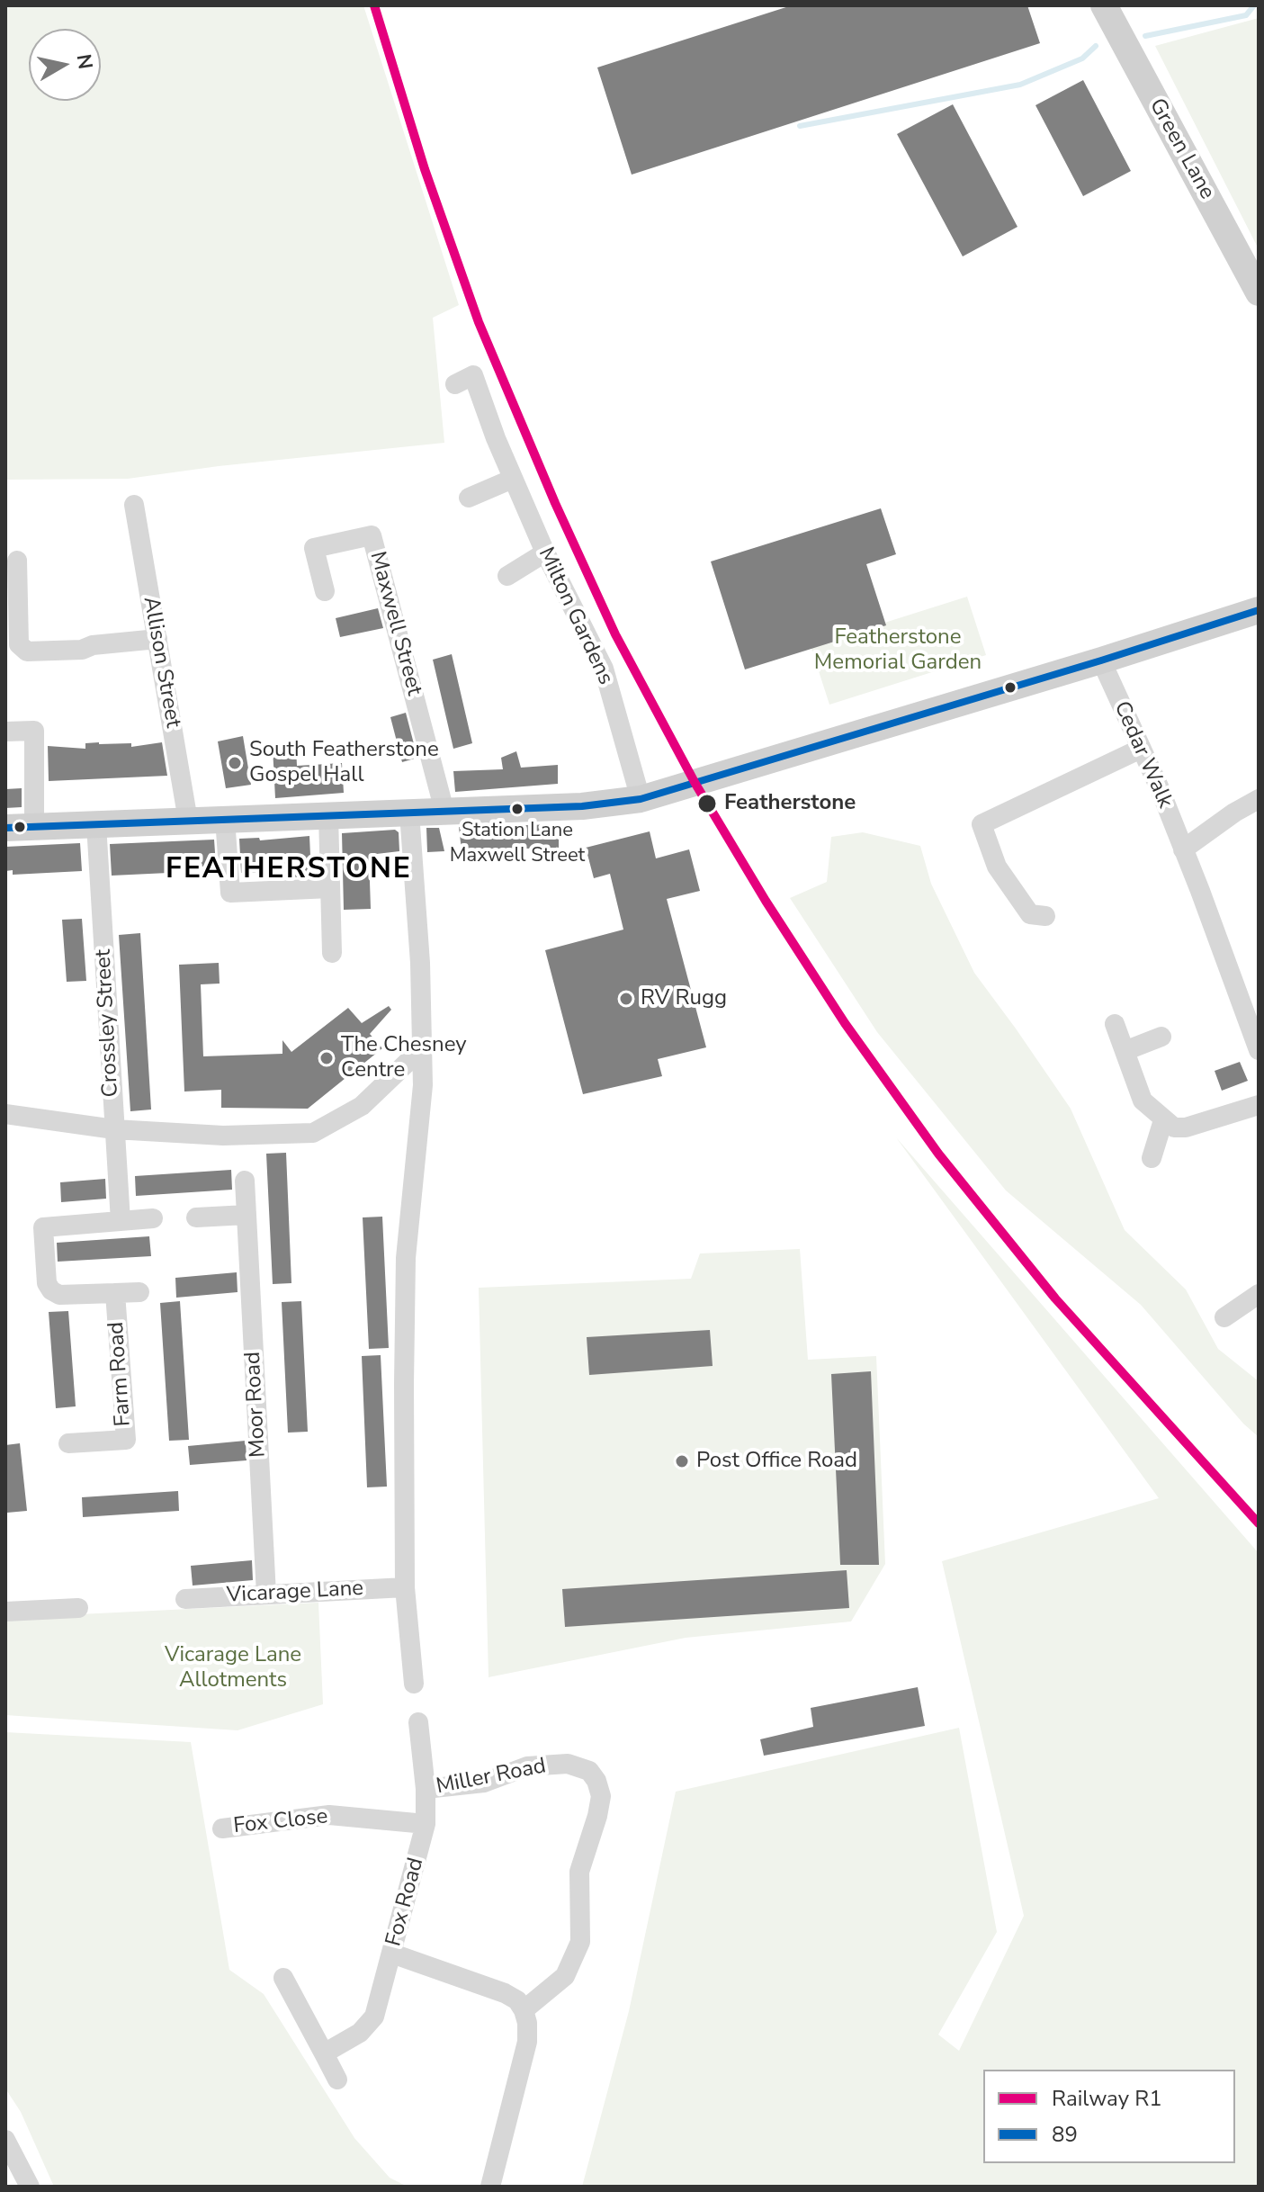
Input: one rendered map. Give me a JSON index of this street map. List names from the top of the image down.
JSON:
{
  "streets": {
    "main road": ["Green Lane"],
    "street": [
      "Milton Gardens",
      "Maxwell Street",
      "Allison Street",
      "Cedar Walk",
      "Crossley Street",
      "Farm Road",
      "Moor Road",
      "Vicarage Lane",
      "Miller Road",
      "Fox Close",
      "Fox Road"
    ]
  },
  "crossings": [
    ["Crossley Street", "Farm Road"],
    ["Moor Road", "Vicarage Lane"],
    ["Miller Road", "Fox Road"],
    ["Fox Close", "Fox Road"]
  ],
  "districts": ["FEATHERSTONE"],
  "parks": ["Featherstone Memorial Garden", "Vicarage Lane Allotments"],
  "places": [
    "South Featherstone Gospel Hall",
    "Featherstone",
    "Station Lane Maxwell Street",
    "RV Rugg",
    "The Chesney Centre",
    "Post Office Road"
  ],
  "lines": ["rail line R1", "transit line 89"],
  "legend": ["Railway R1", "89"],
  "north": "right"
}
